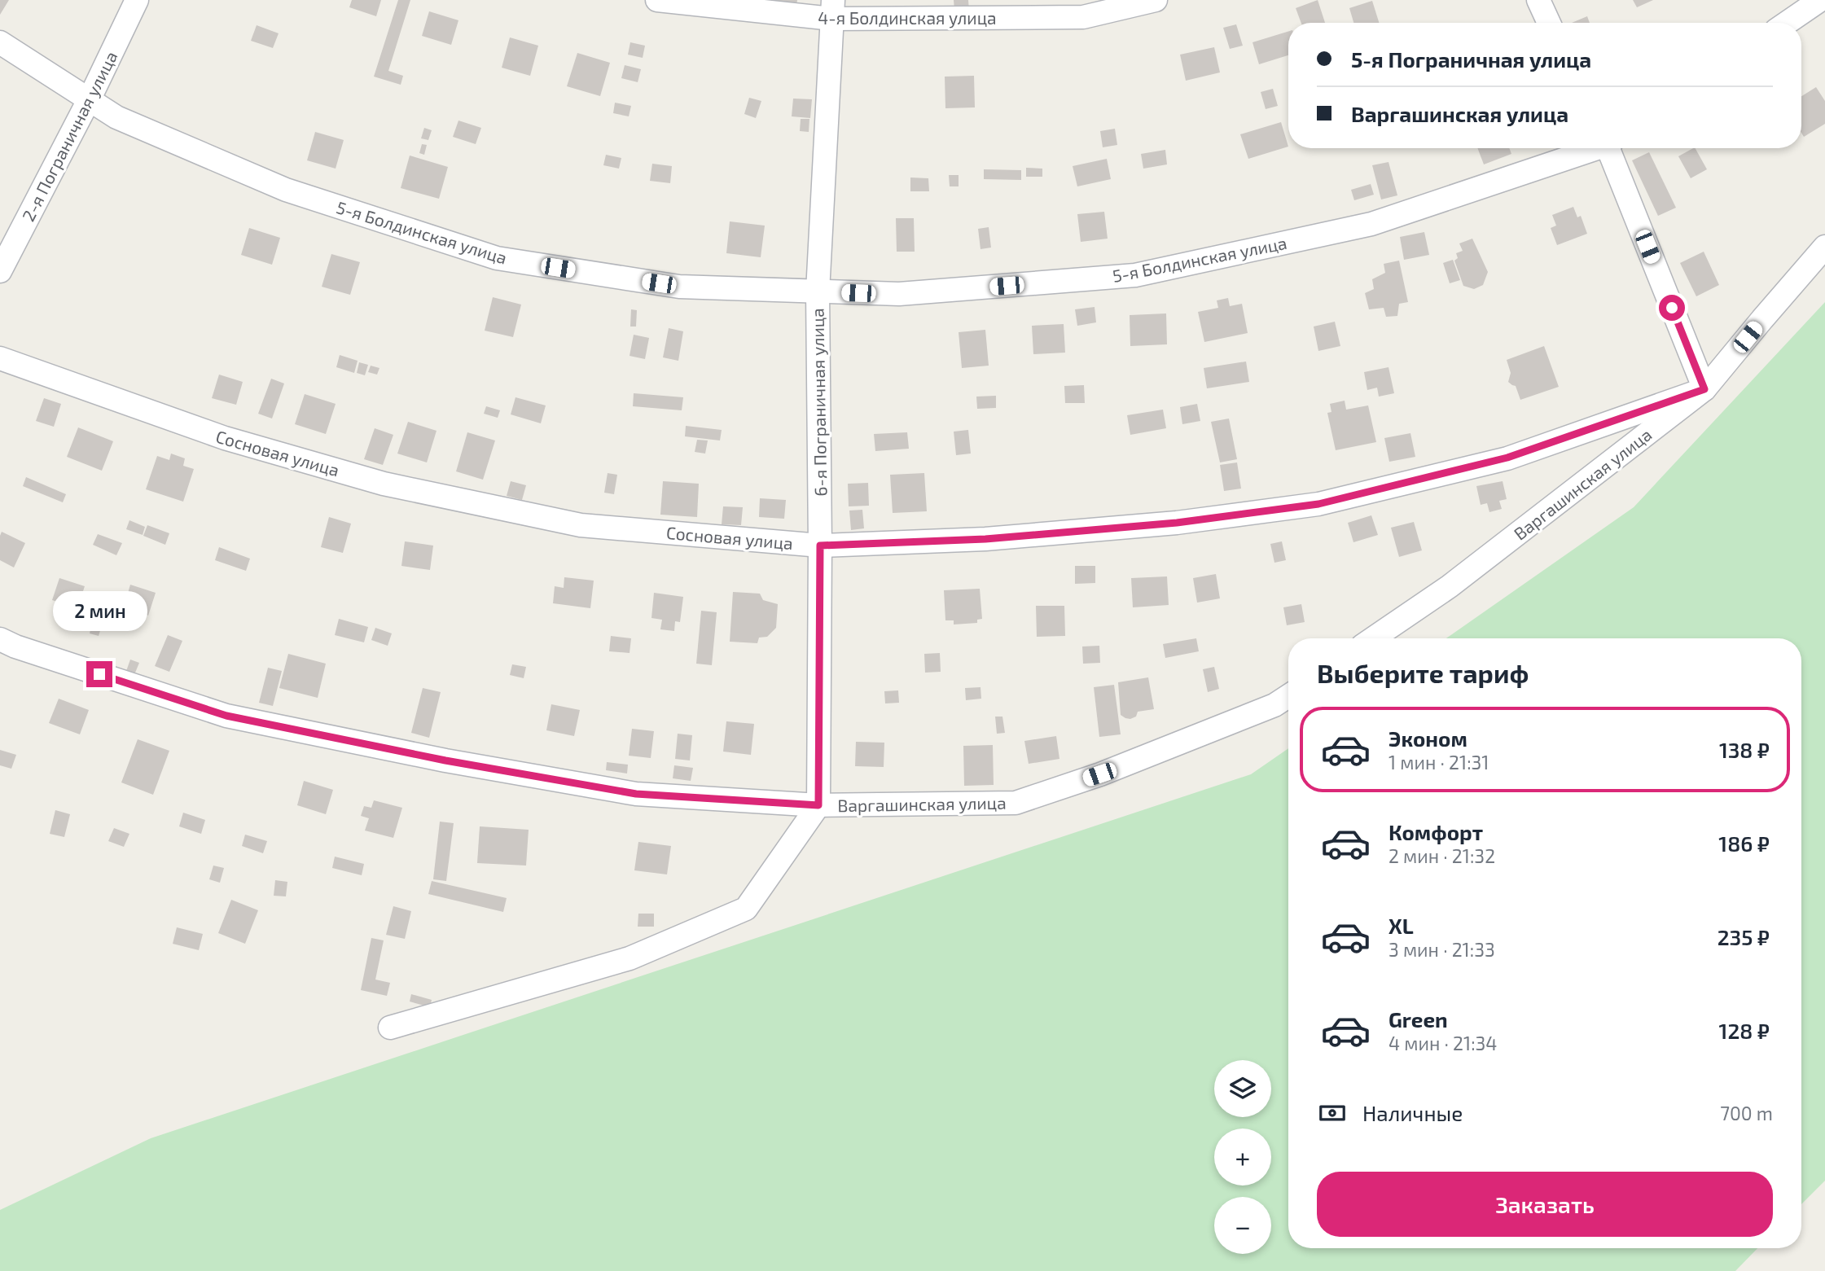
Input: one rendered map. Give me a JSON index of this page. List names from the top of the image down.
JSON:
{
  "streets": {
    "street": [
      "4-я Болдинская улица",
      "2-я Пограничная улица",
      "5-я Болдинская улица",
      "6-я Пограничная улица",
      "Сосновая улица",
      "Варгашинская улица"
    ]
  },
  "crossings": [
    ["4-я Болдинская улица", "6-я Пограничная улица"],
    ["2-я Пограничная улица", "5-я Болдинская улица"],
    ["5-я Болдинская улица", "6-я Пограничная улица"],
    ["6-я Пограничная улица", "Сосновая улица"],
    ["6-я Пограничная улица", "Варгашинская улица"],
    ["Сосновая улица", "Варгашинская улица"]
  ],
  "page": {
    "banner": ["5-я Пограничная улица", "Варгашинская улица"],
    "bubble": "2 мин",
    "heading": "Выберите тариф",
    "list": [
      {
        "name": "Эконом",
        "note": "1 мин · 21:31",
        "value": "138 ₽"
      },
      {
        "name": "Комфорт",
        "note": "2 мин · 21:32",
        "value": "186 ₽"
      },
      {
        "name": "XL",
        "note": "3 мин · 21:33",
        "value": "235 ₽"
      },
      {
        "name": "Green",
        "note": "4 мин · 21:34",
        "value": "128 ₽"
      }
    ],
    "map_buttons": ["+", "−"],
    "pay": ["Наличные", "700 m"],
    "buttons": "Заказать"
  }
}
